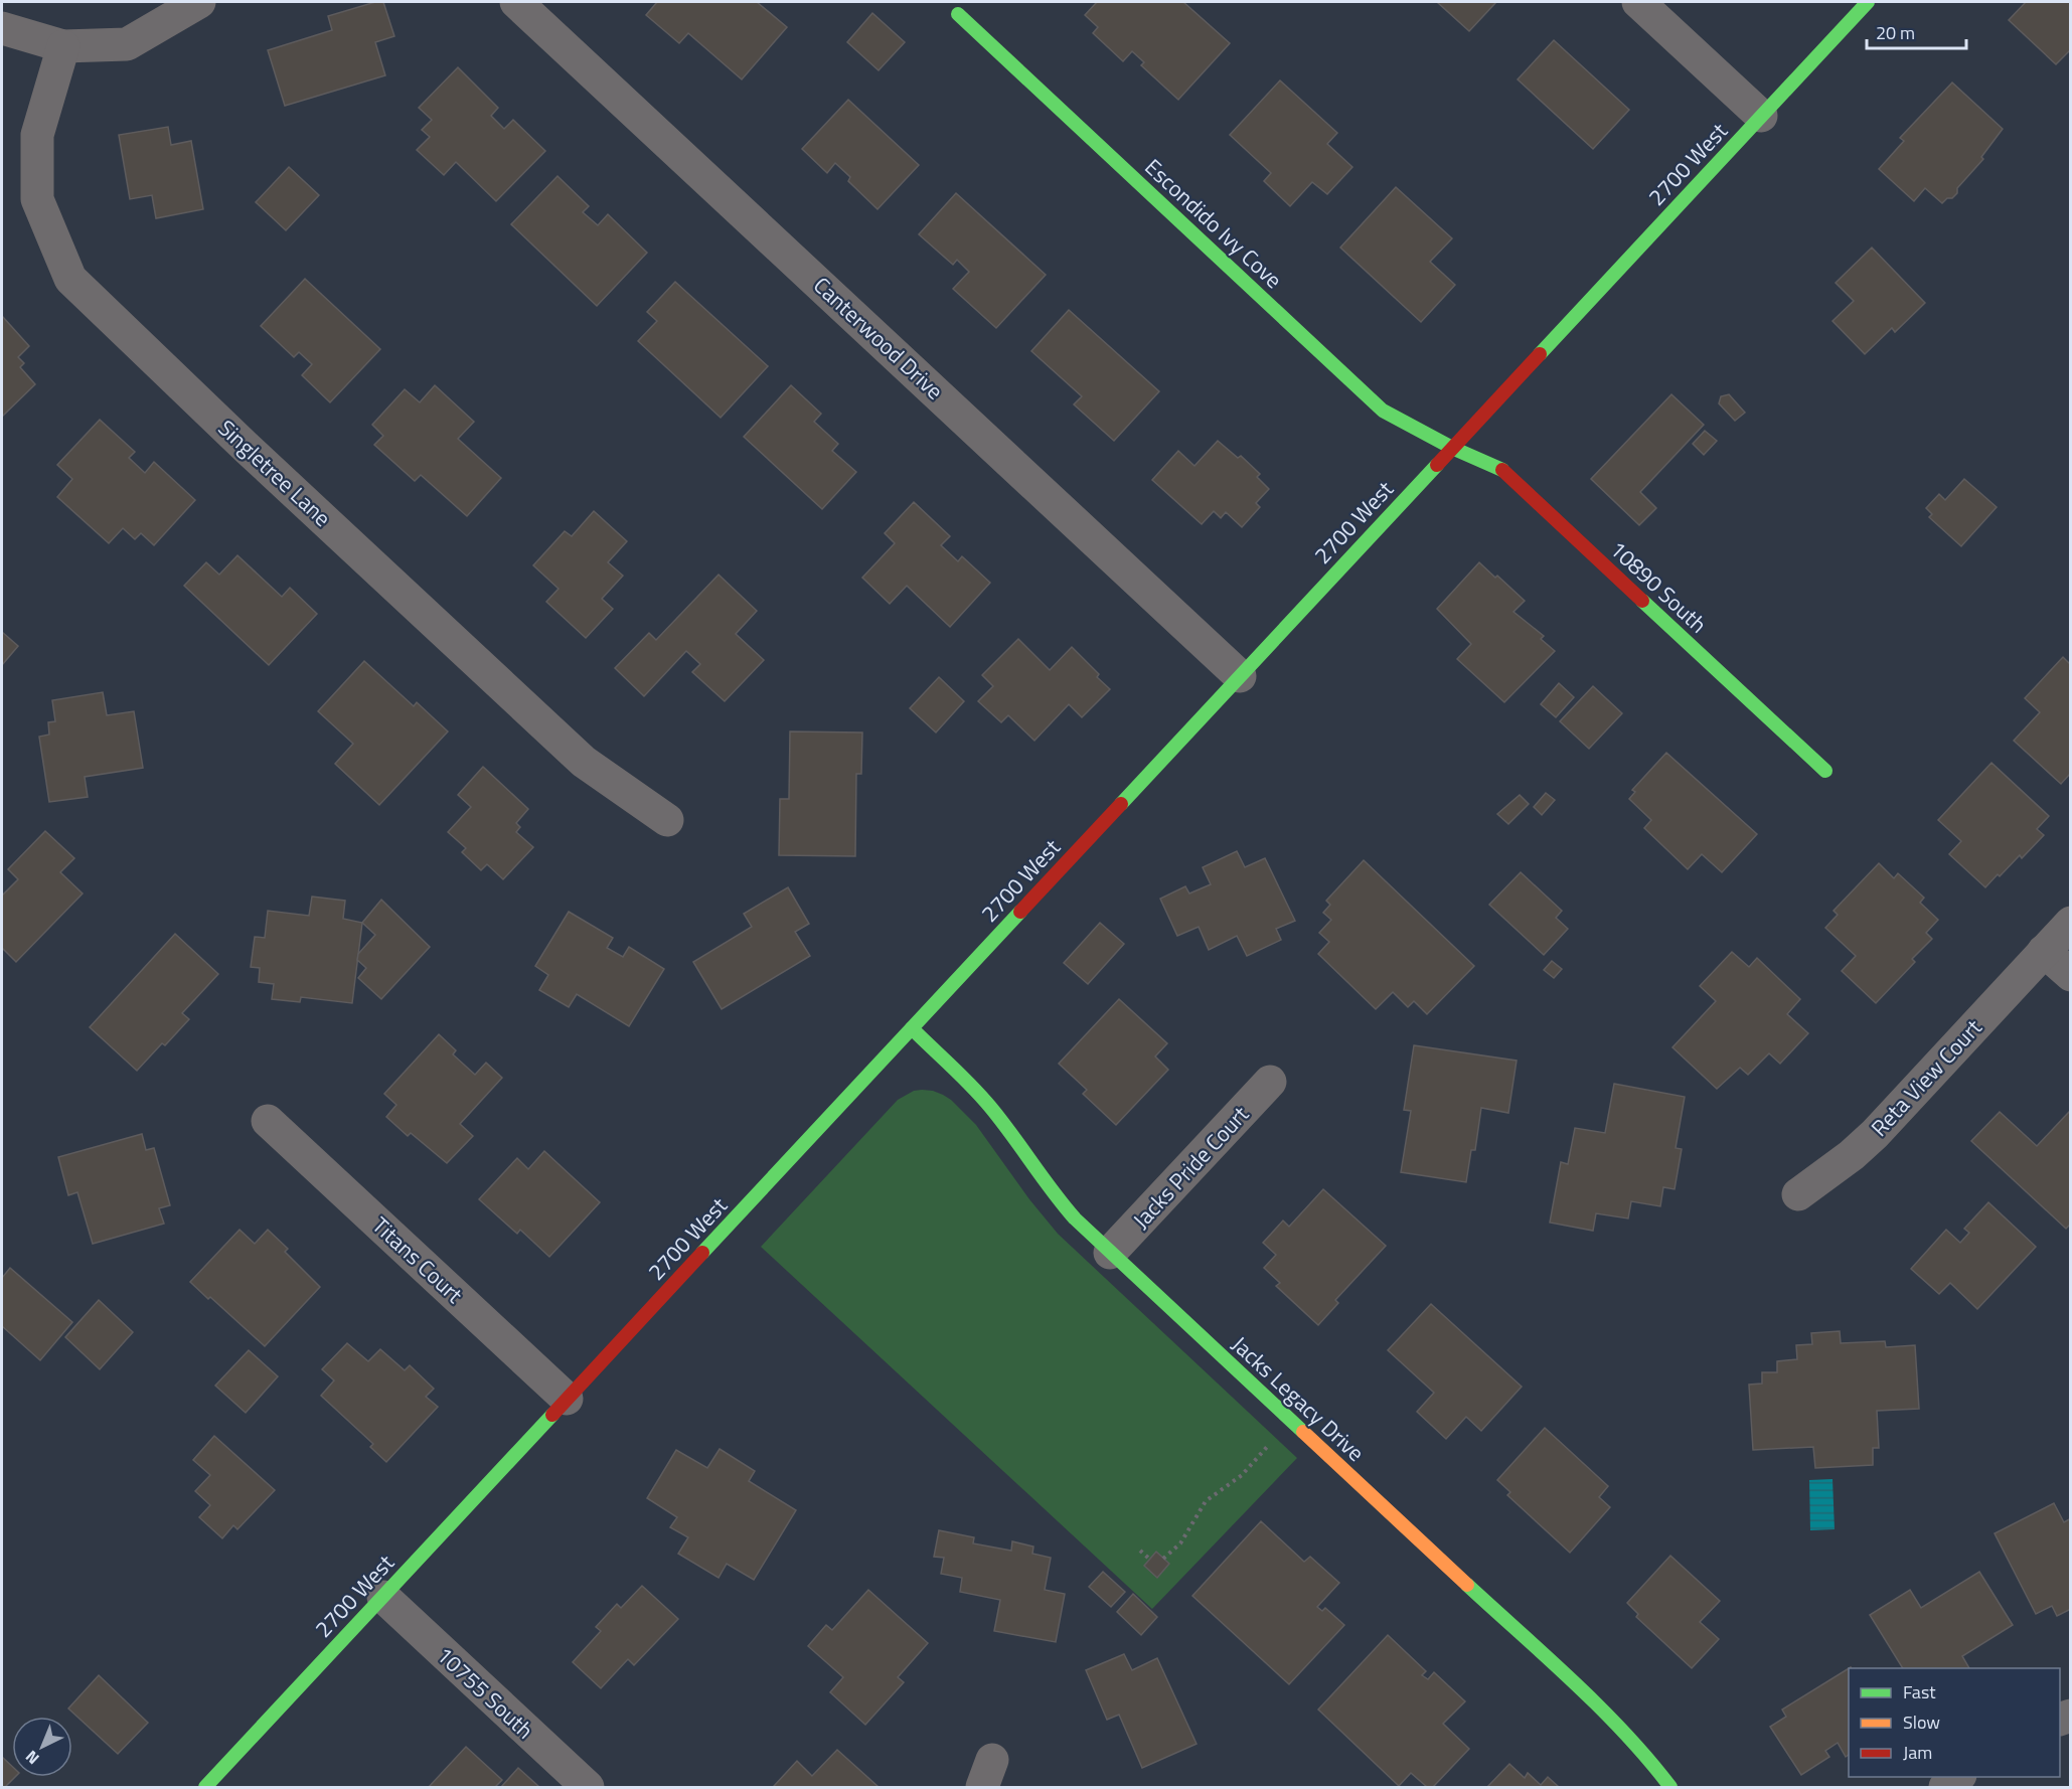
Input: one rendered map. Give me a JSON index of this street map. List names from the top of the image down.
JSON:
{
  "streets": {
    "main road": [
      "2700 West",
      "Escondido Ivy Cove",
      "10890 South",
      "Jacks Legacy Drive"
    ],
    "street": [
      "Canterwood Drive",
      "Singletree Lane",
      "Reta View Court",
      "Jacks Pride Court",
      "Titans Court",
      "10755 South"
    ]
  },
  "crossings": [
    ["2700 West", "Escondido Ivy Cove"],
    ["2700 West", "Canterwood Drive"],
    ["2700 West", "10890 South"],
    ["2700 West", "Titans Court"],
    ["2700 West", "Jacks Legacy Drive"],
    ["2700 West", "10755 South"],
    ["Escondido Ivy Cove", "10890 South"],
    ["Jacks Pride Court", "Jacks Legacy Drive"]
  ],
  "legend": ["Fast", "Slow", "Jam"],
  "scale_bar": "20 m",
  "north": "bottom left"
}
